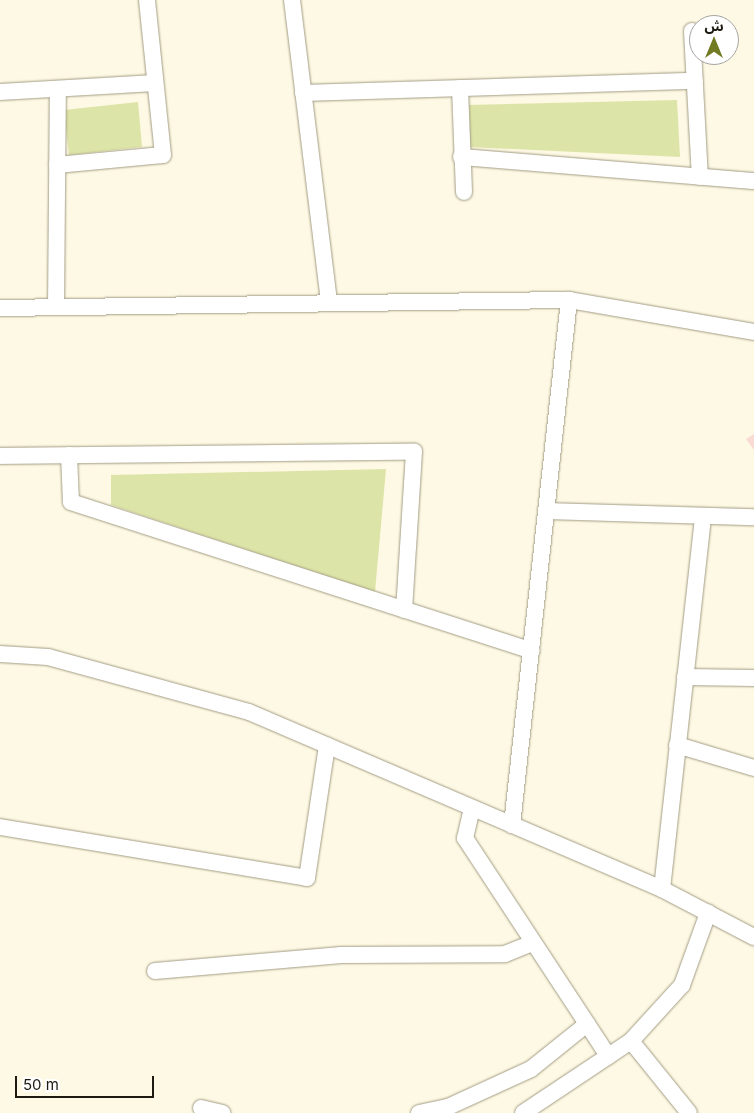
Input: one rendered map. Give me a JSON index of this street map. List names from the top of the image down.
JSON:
{
  "scale_bar": "50 m",
  "north": "top"
}
